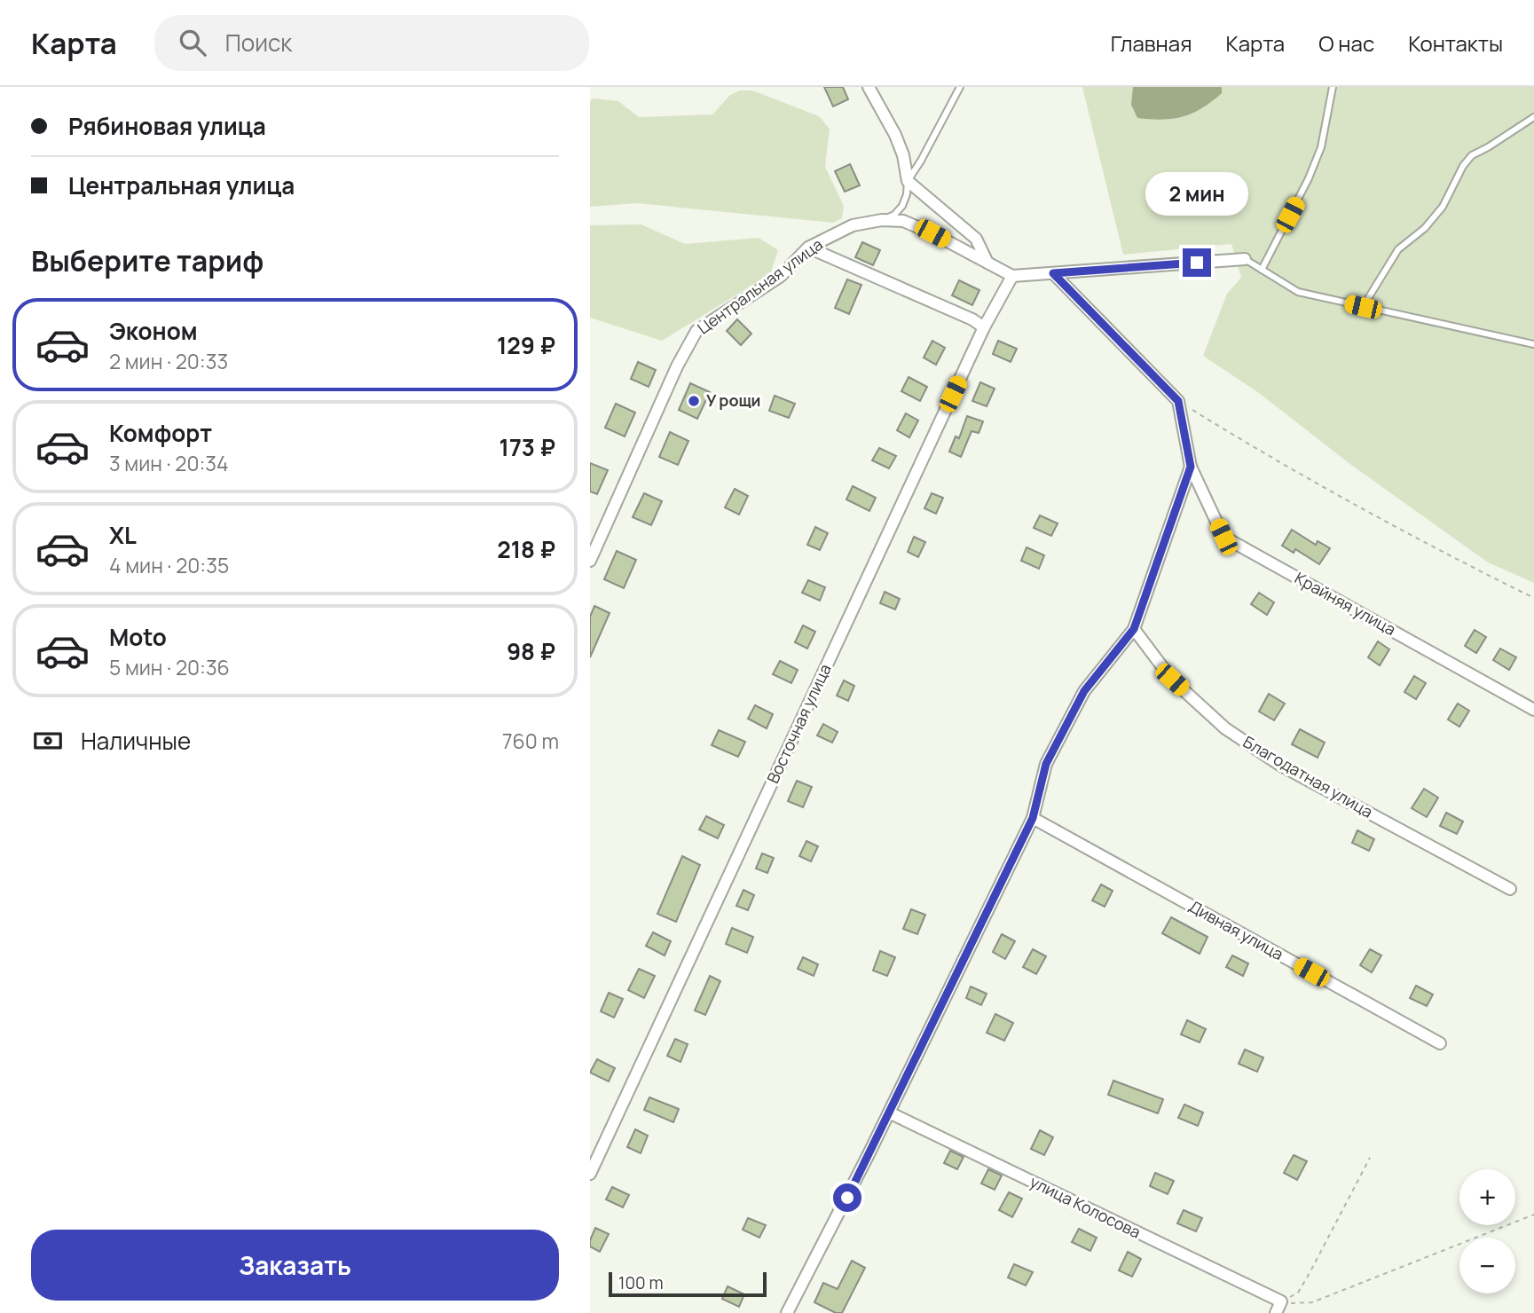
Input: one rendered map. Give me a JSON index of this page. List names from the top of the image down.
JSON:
{
  "streets": {
    "street": [
      "Центральная улица",
      "Крайняя улица",
      "Восточная улица",
      "Благодатная улица",
      "Дивная улица",
      "улица Колосова"
    ]
  },
  "crossings": [
    ["Центральная улица", "Восточная улица"]
  ],
  "places": ["У рощи"],
  "scale_bar": "100 m",
  "page": {
    "header": "Карта",
    "search": "Поиск",
    "nav": [
      "Главная",
      "Карта",
      "О нас",
      "Контакты"
    ],
    "banner": ["Рябиновая улица", "Центральная улица"],
    "bubble": "2 мин",
    "heading": "Выберите тариф",
    "list": [
      {
        "name": "Эконом",
        "note": "2 мин · 20:33",
        "value": "129 ₽"
      },
      {
        "name": "Комфорт",
        "note": "3 мин · 20:34",
        "value": "173 ₽"
      },
      {
        "name": "XL",
        "note": "4 мин · 20:35",
        "value": "218 ₽"
      },
      {
        "name": "Moto",
        "note": "5 мин · 20:36",
        "value": "98 ₽"
      }
    ],
    "pay": ["Наличные", "760 m"],
    "map_buttons": ["+", "−"],
    "buttons": "Заказать",
    "scale": "100 m"
  }
}
